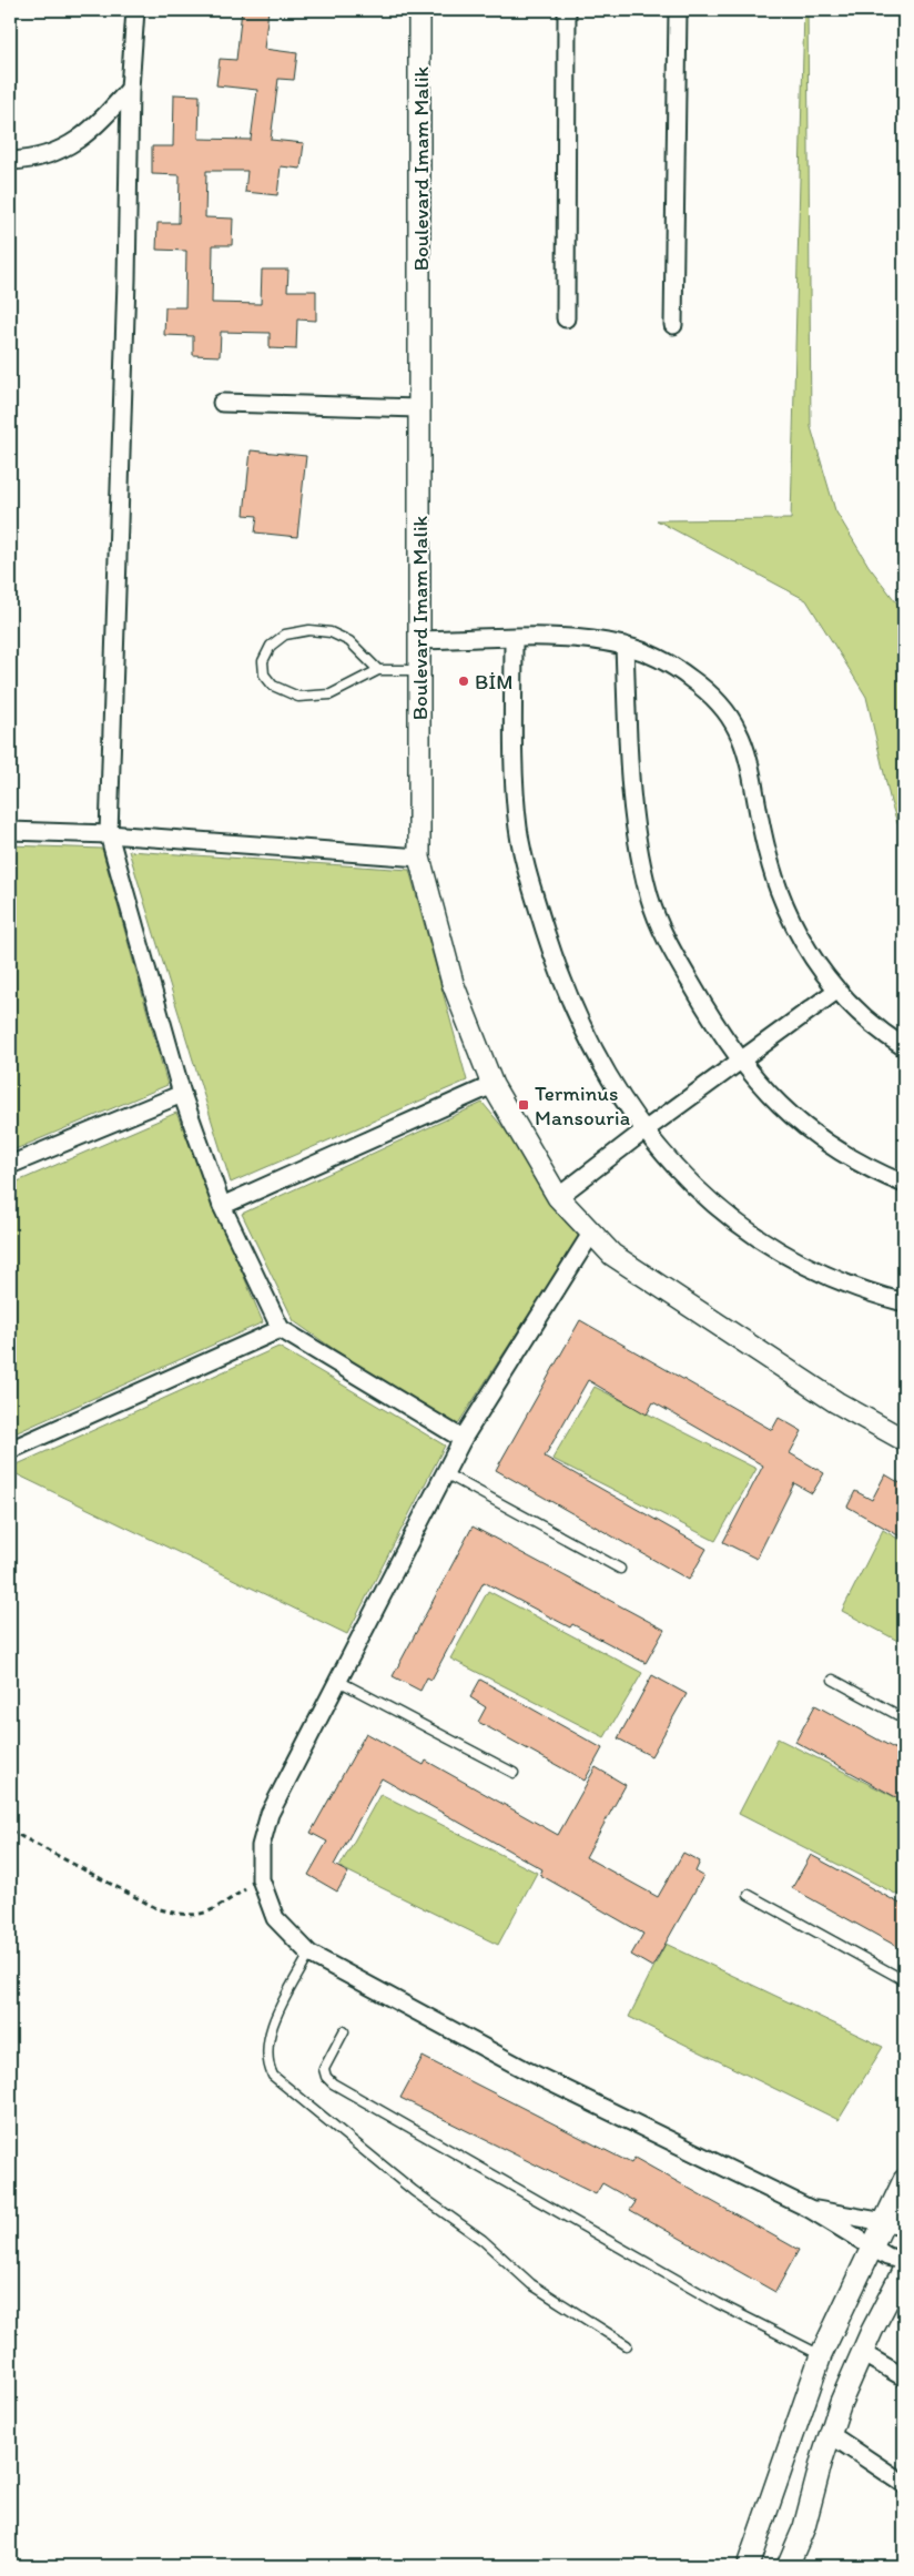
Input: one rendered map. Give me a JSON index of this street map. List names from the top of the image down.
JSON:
{
  "streets": {
    "street": ["Boulevard Imam Malik"]
  },
  "places": {
    "other": ["BİM"],
    "transit": ["Terminus Mansouria"]
  }
}
